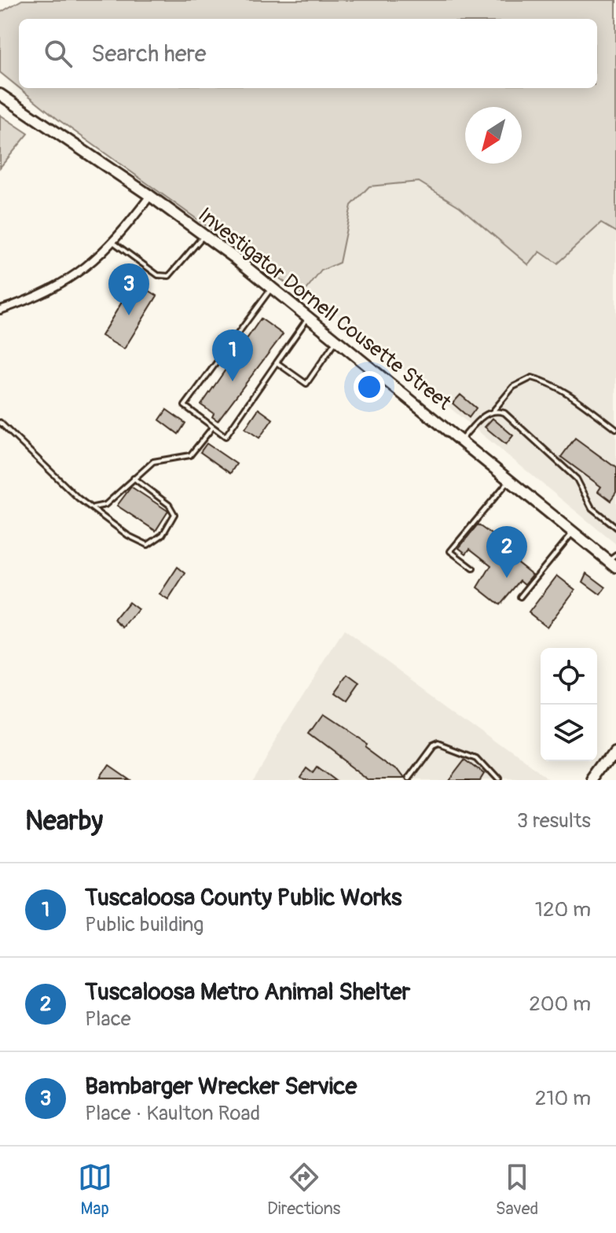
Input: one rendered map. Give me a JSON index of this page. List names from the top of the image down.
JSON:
{
  "streets": {
    "main road": ["Investigator Dornell Cousette Street"]
  },
  "north": "bottom left",
  "page": {
    "search": "Search here",
    "pins": ["3", "1", "2"],
    "heading": ["Nearby", "3 results"],
    "list": [
      {
        "mark": "1",
        "name": "Tuscaloosa County Public Works",
        "note": "Public building",
        "value": "120 m"
      },
      {
        "mark": "2",
        "name": "Tuscaloosa Metro Animal Shelter",
        "note": "Place",
        "value": "200 m"
      },
      {
        "mark": "3",
        "name": "Bambarger Wrecker Service",
        "note": "Place · Kaulton Road",
        "value": "210 m"
      }
    ],
    "nav": ["Map", "Directions", "Saved"]
  }
}
